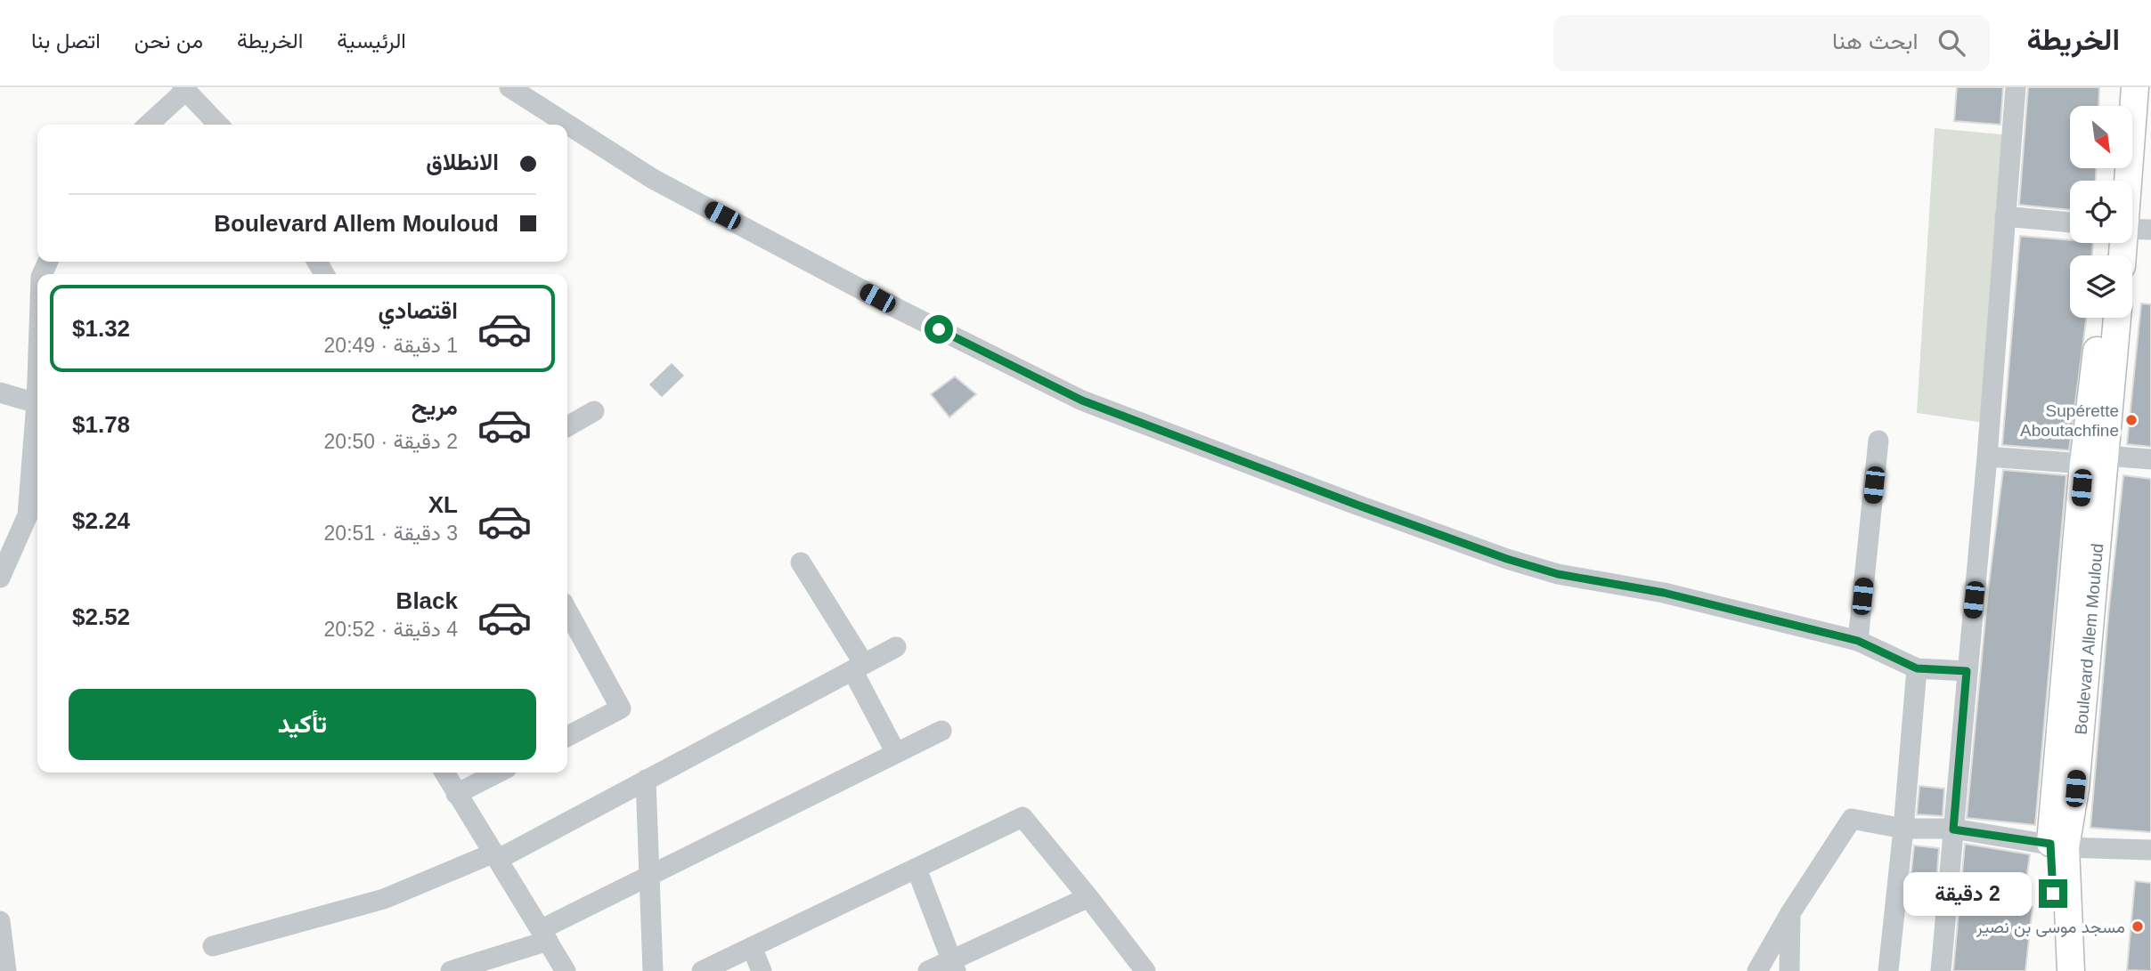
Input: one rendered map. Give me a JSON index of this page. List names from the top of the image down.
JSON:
{
  "streets": {
    "main road": ["Boulevard Allem Mouloud"]
  },
  "places": ["Supérette Aboutachfine", "مسجد موسى بن نصير"],
  "north": "bottom right",
  "page": {
    "header": "الخريطة",
    "search": "ابحث هنا",
    "nav": [
      "الرئيسية",
      "الخريطة",
      "من نحن",
      "اتصل بنا"
    ],
    "banner": ["الانطلاق", "Boulevard Allem Mouloud"],
    "list": [
      {
        "name": "اقتصادي",
        "note": "1 دقيقة · 20:49",
        "value": "$1.32"
      },
      {
        "name": "مريح",
        "note": "2 دقيقة · 20:50",
        "value": "$1.78"
      },
      {
        "name": "XL",
        "note": "3 دقيقة · 20:51",
        "value": "$2.24"
      },
      {
        "name": "Black",
        "note": "4 دقيقة · 20:52",
        "value": "$2.52"
      }
    ],
    "buttons": "تأكيد",
    "bubble": "2 دقيقة"
  }
}
